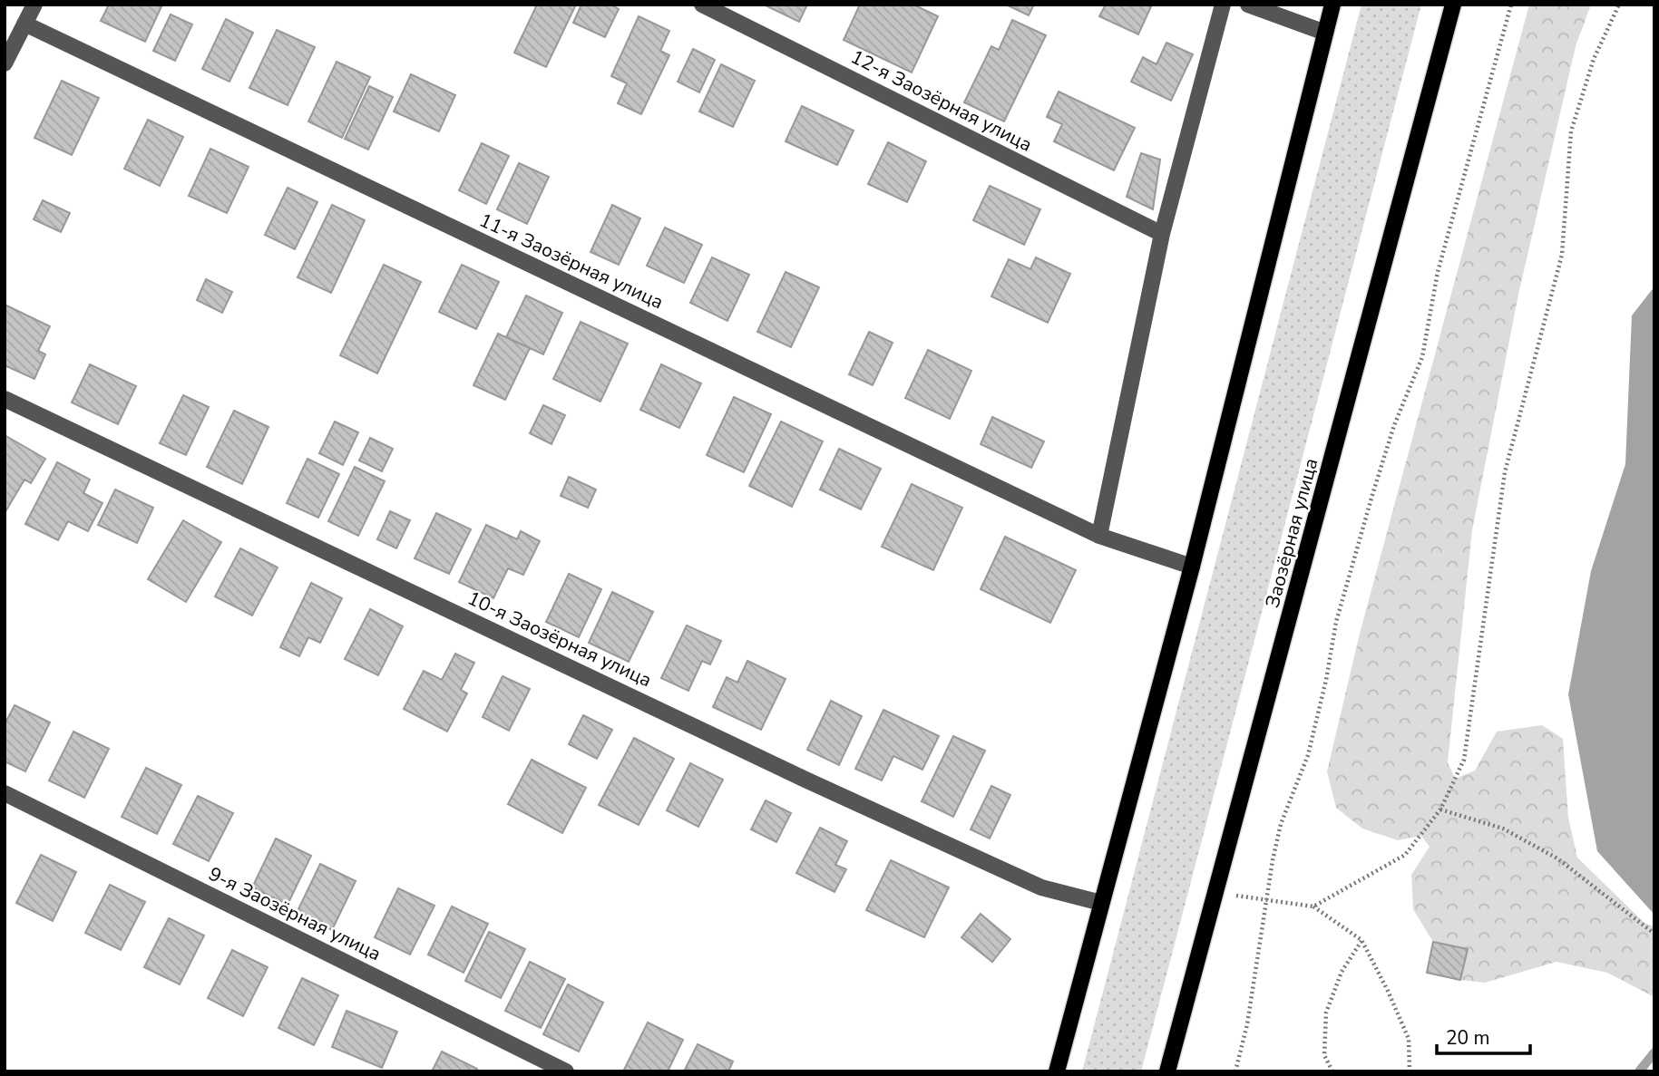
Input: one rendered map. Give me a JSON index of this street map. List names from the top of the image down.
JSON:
{
  "streets": {
    "main road": ["Заозёрная улица"],
    "street": [
      "12-я Заозёрная улица",
      "11-я Заозёрная улица",
      "10-я Заозёрная улица",
      "9-я Заозёрная улица"
    ]
  },
  "scale_bar": "20 m"
}
